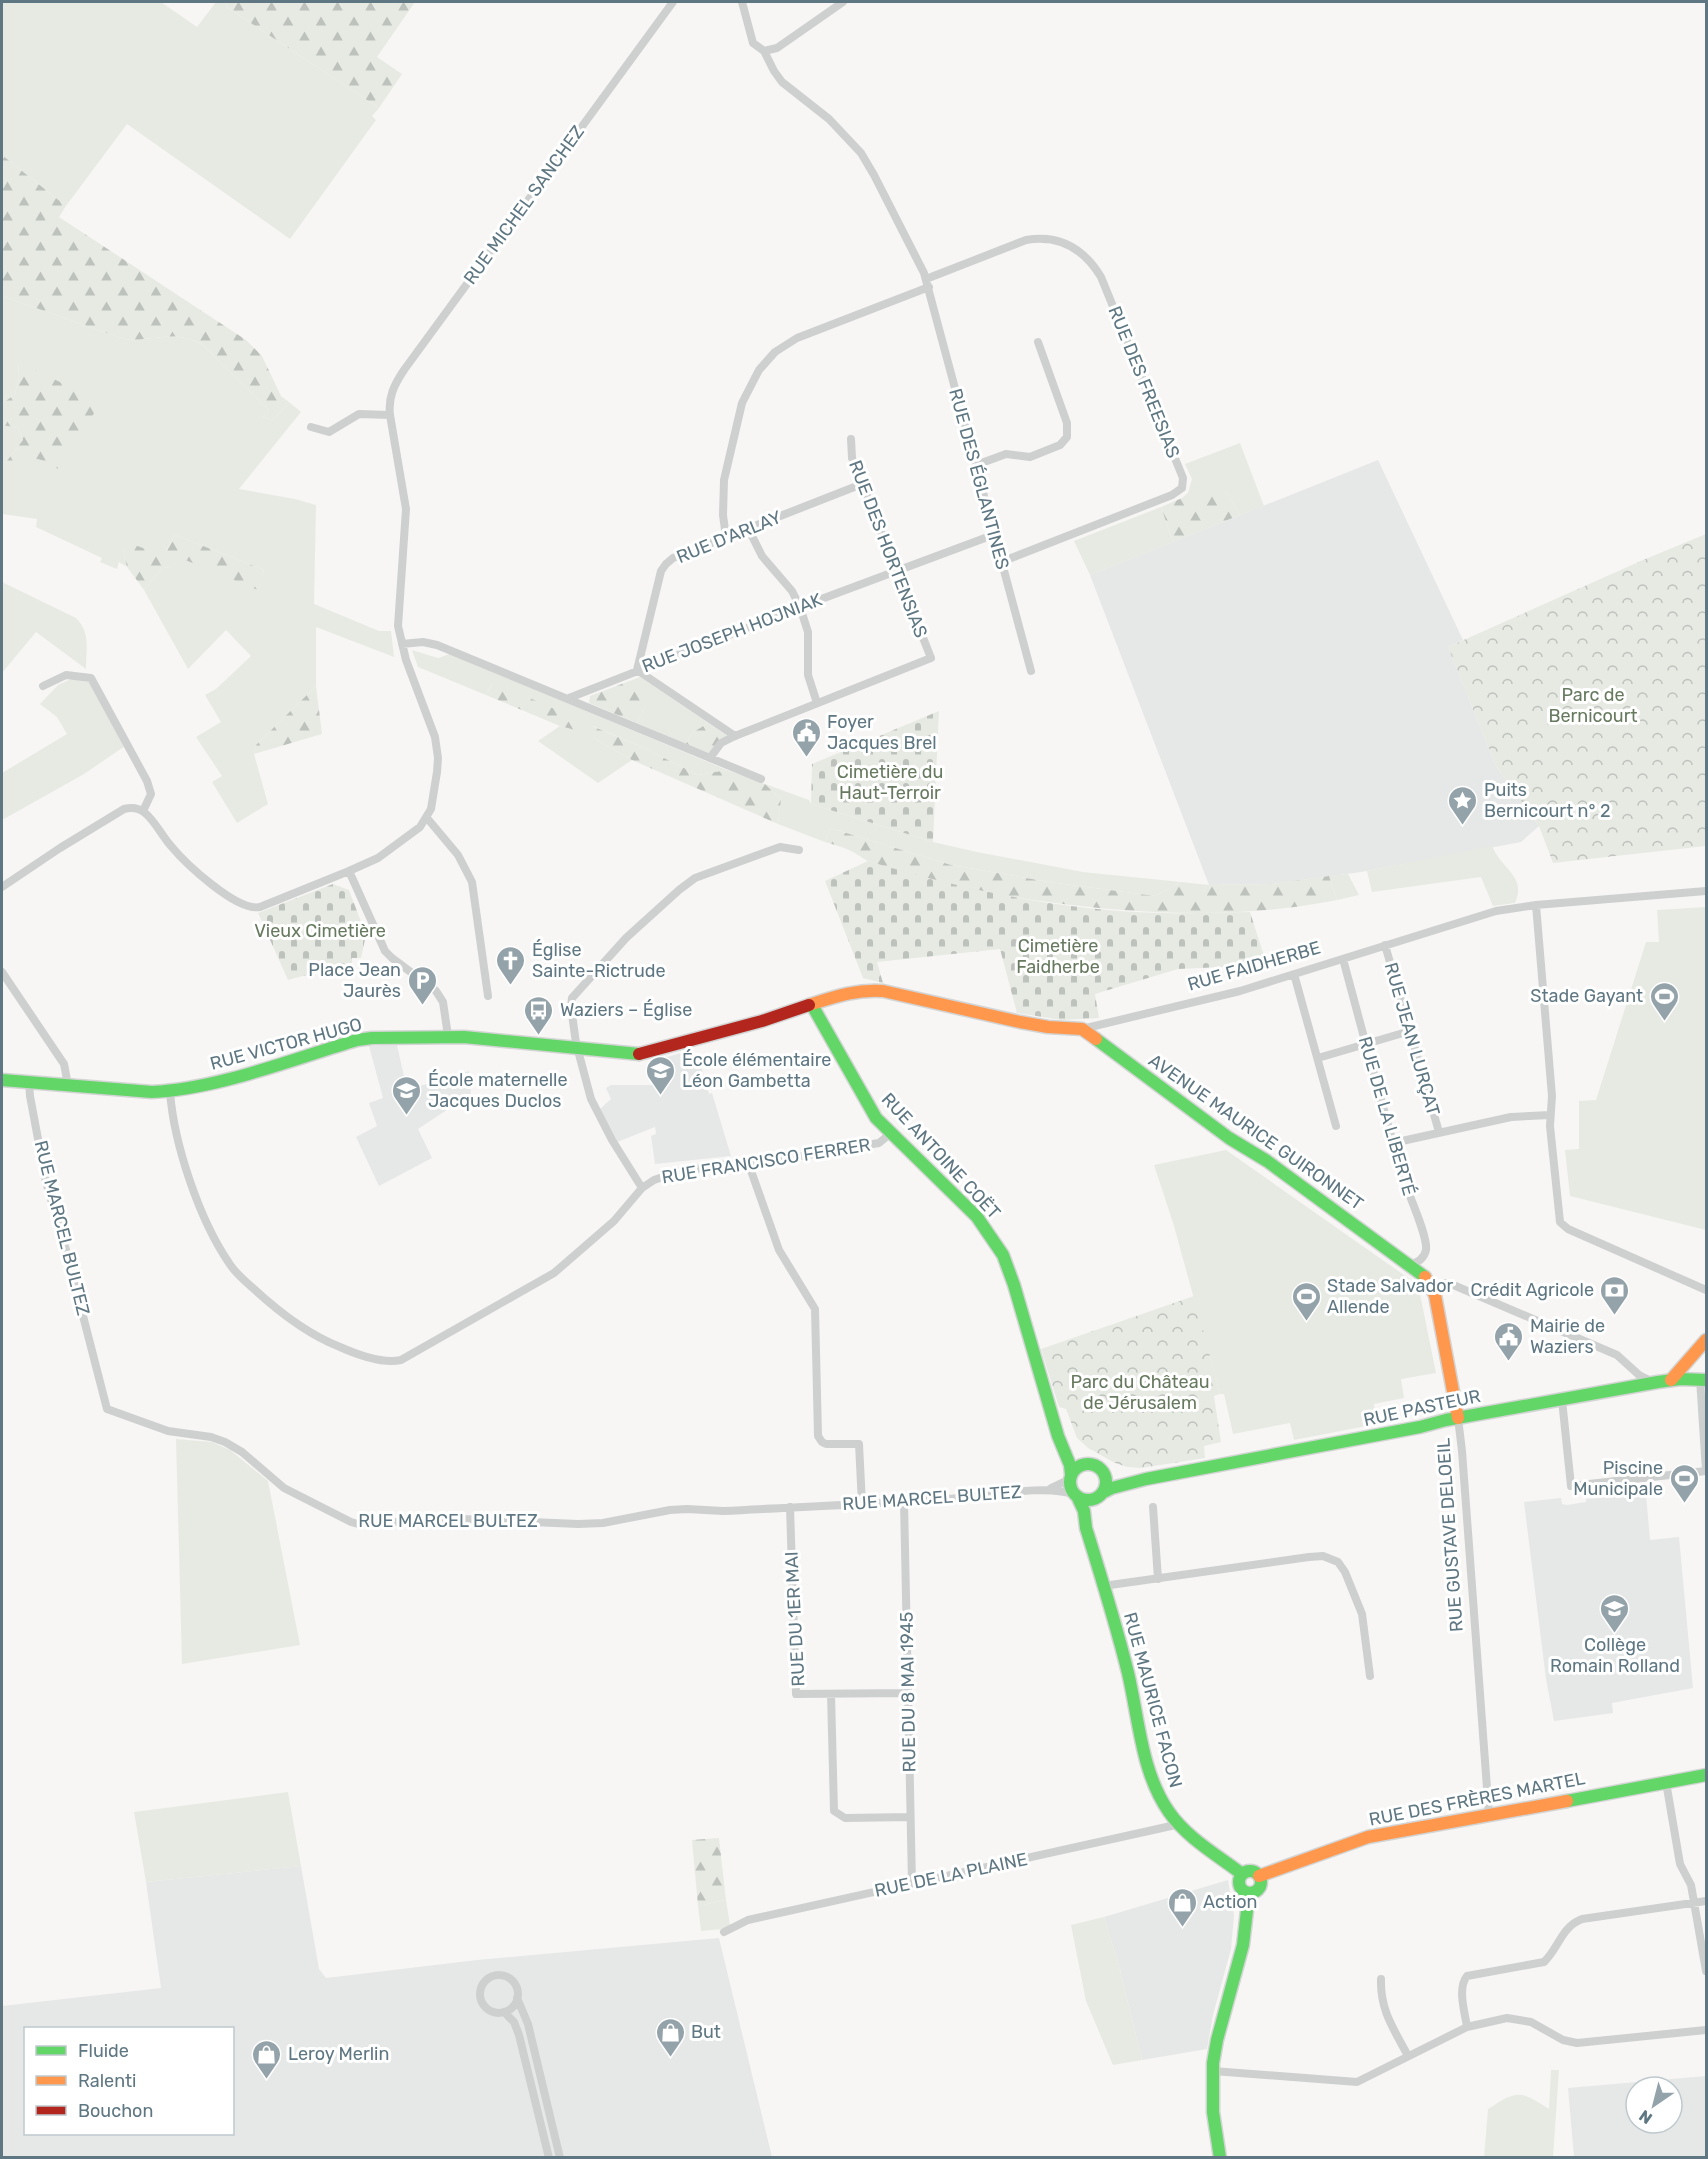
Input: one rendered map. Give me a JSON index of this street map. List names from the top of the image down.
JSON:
{
  "streets": {
    "street": [
      "RUE MICHEL SANCHEZ",
      "RUE DES FREESIAS",
      "RUE DES ÉGLANTINES",
      "RUE D'ARLAY",
      "RUE DES HORTENSIAS",
      "RUE JOSEPH HOJNIAK",
      "RUE FAIDHERBE",
      "RUE JEAN LURÇAT",
      "RUE VICTOR HUGO",
      "RUE DE LA LIBERTÉ",
      "AVENUE MAURICE GUIRONNET",
      "RUE ANTOINE COËT",
      "RUE FRANCISCO FERRER",
      "RUE MARCEL BULTEZ",
      "RUE PASTEUR",
      "RUE GUSTAVE DELOEIL",
      "RUE DU 1ER MAI",
      "RUE DU 8 MAI 1945",
      "RUE MAURICE FACON",
      "RUE DES FRÈRES MARTEL",
      "RUE DE LA PLAINE"
    ]
  },
  "crossings": [
    ["RUE DES FREESIAS", "RUE DES ÉGLANTINES"],
    ["RUE DES FREESIAS", "RUE D'ARLAY"],
    ["RUE DES ÉGLANTINES", "RUE JOSEPH HOJNIAK"],
    ["RUE D'ARLAY", "RUE DES HORTENSIAS"],
    ["RUE D'ARLAY", "RUE JOSEPH HOJNIAK"],
    ["RUE DES HORTENSIAS", "RUE JOSEPH HOJNIAK"],
    ["RUE FAIDHERBE", "RUE JEAN LURÇAT"],
    ["RUE FAIDHERBE", "RUE DE LA LIBERTÉ"],
    ["RUE FAIDHERBE", "AVENUE MAURICE GUIRONNET"],
    ["RUE FAIDHERBE", "RUE ANTOINE COËT"],
    ["RUE VICTOR HUGO", "RUE FRANCISCO FERRER"],
    ["RUE VICTOR HUGO", "RUE MARCEL BULTEZ"],
    ["RUE DE LA LIBERTÉ", "AVENUE MAURICE GUIRONNET"],
    ["RUE ANTOINE COËT", "RUE FRANCISCO FERRER"],
    ["RUE ANTOINE COËT", "RUE MARCEL BULTEZ"],
    ["RUE ANTOINE COËT", "RUE PASTEUR"],
    ["RUE ANTOINE COËT", "RUE MAURICE FACON"],
    ["RUE MARCEL BULTEZ", "RUE PASTEUR"],
    ["RUE MARCEL BULTEZ", "RUE DU 1ER MAI"],
    ["RUE MARCEL BULTEZ", "RUE DU 8 MAI 1945"],
    ["RUE MARCEL BULTEZ", "RUE MAURICE FACON"],
    ["RUE PASTEUR", "RUE GUSTAVE DELOEIL"],
    ["RUE PASTEUR", "RUE MAURICE FACON"],
    ["RUE GUSTAVE DELOEIL", "RUE DES FRÈRES MARTEL"],
    ["RUE DU 1ER MAI", "RUE DU 8 MAI 1945"],
    ["RUE DU 8 MAI 1945", "RUE DE LA PLAINE"],
    ["RUE MAURICE FACON", "RUE DES FRÈRES MARTEL"],
    ["RUE MAURICE FACON", "RUE DE LA PLAINE"]
  ],
  "parks": [
    "Parc de Bernicourt",
    "Cimetière du Haut-Terroir",
    "Vieux Cimetière",
    "Cimetière Faidherbe",
    "Parc du Château de Jérusalem"
  ],
  "places": {
    "public building": ["Foyer Jacques Brel", "Mairie de Waziers"],
    "place": ["Puits Bernicourt n° 2"],
    "church": ["Église Sainte-Rictrude"],
    "parking": ["Place Jean Jaurès"],
    "sports": ["Stade Gayant", "Stade Salvador Allende", "Piscine Municipale"],
    "bus stop": ["Waziers – Église"],
    "school or university": ["École élémentaire Léon Gambetta", "École maternelle Jacques Duclos", "Collège Romain Rolland"],
    "bank": ["Crédit Agricole"],
    "shop": ["Action", "But", "Leroy Merlin"]
  },
  "legend": ["Fluide", "Ralenti", "Bouchon"],
  "north": "bottom left"
}
